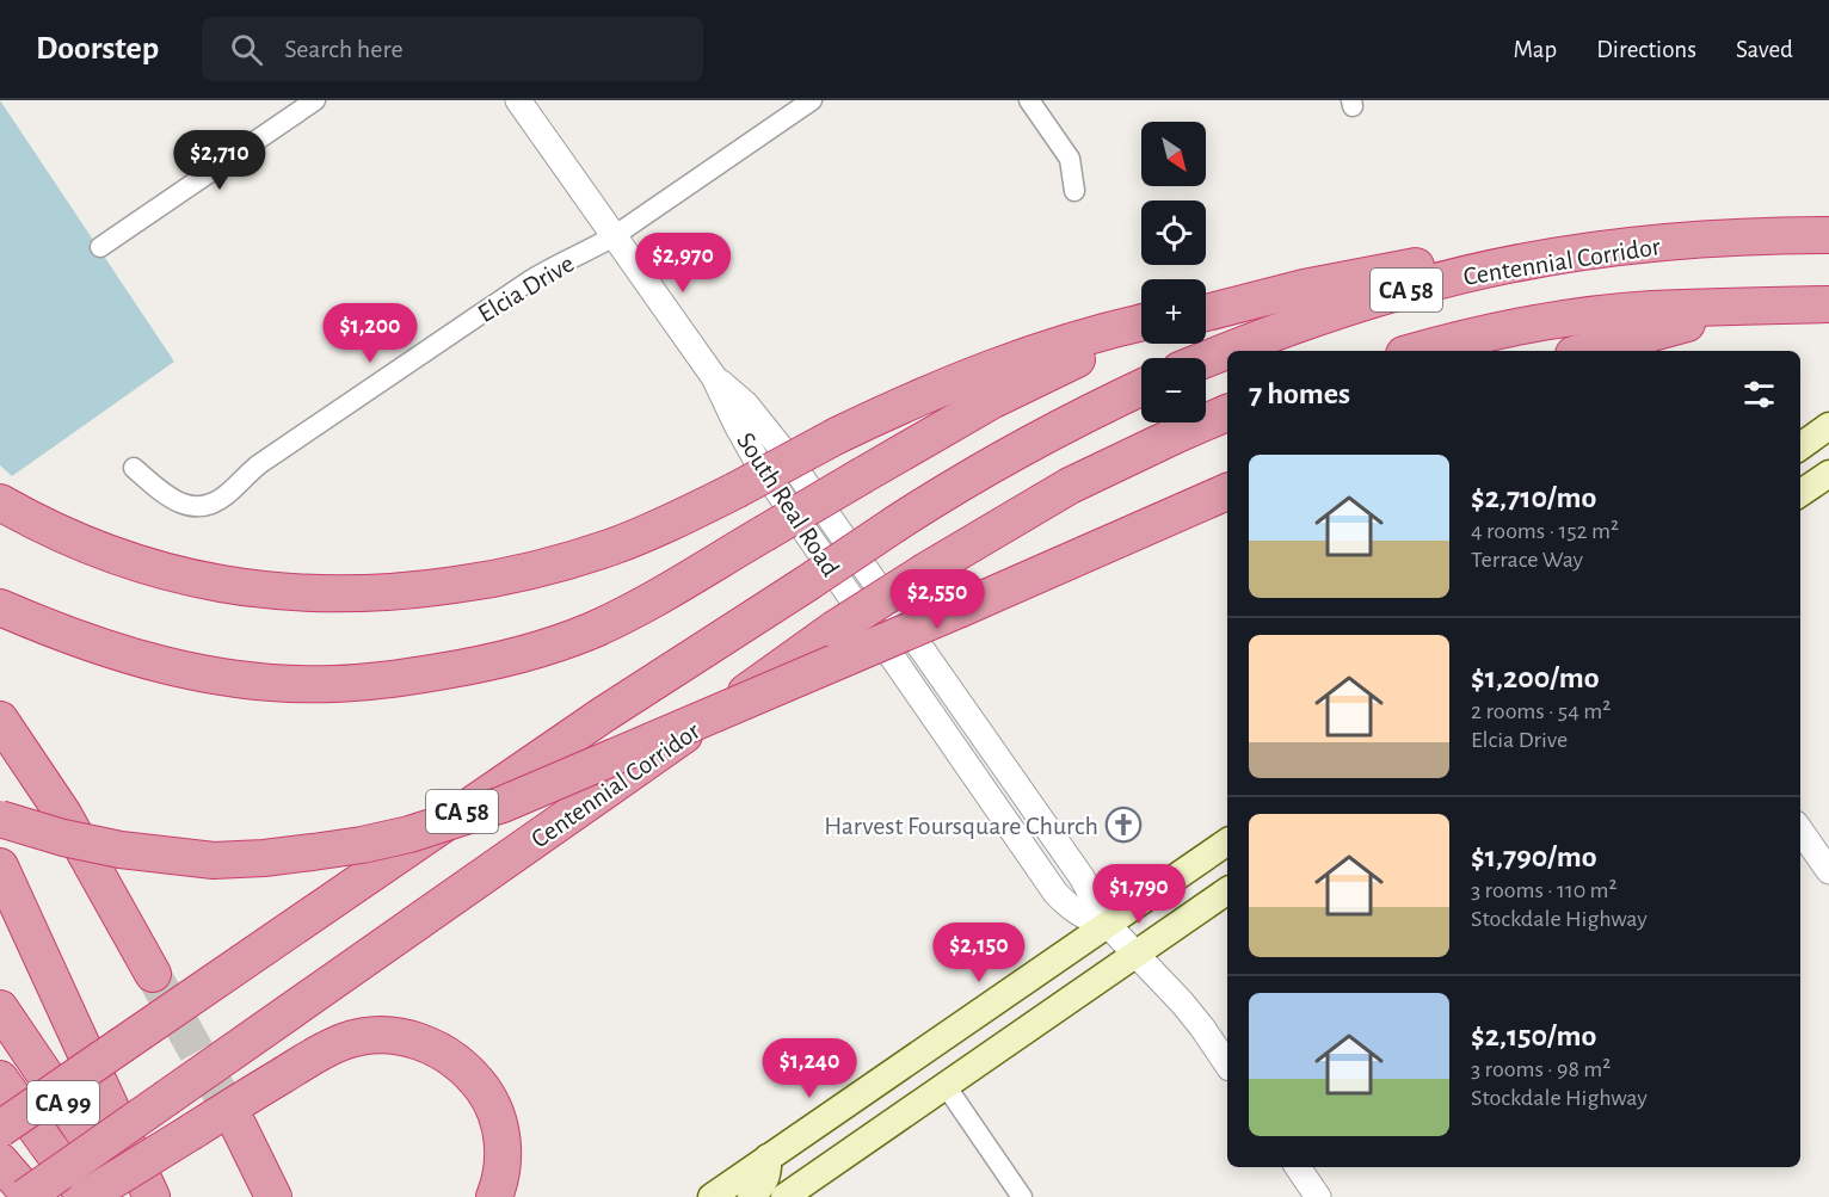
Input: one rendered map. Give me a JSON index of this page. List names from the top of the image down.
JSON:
{
  "streets": {
    "highway": ["Centennial Corridor", "CA 58", "CA 99"],
    "street": ["Elcia Drive", "South Real Road"]
  },
  "crossings": [
    ["Elcia Drive", "South Real Road"]
  ],
  "places": {
    "church": ["Harvest Foursquare Church"]
  },
  "north": "bottom right",
  "page": {
    "header": "Doorstep",
    "search": "Search here",
    "nav": ["Map", "Directions", "Saved"],
    "map_buttons": ["+", "−"],
    "price": [
      "$2,710",
      "$2,970",
      "$1,200",
      "$2,550",
      "$1,790",
      "$2,150",
      "$1,240"
    ],
    "heading": "7 homes",
    "list": [
      {
        "name": "$2,710/mo",
        "note": "4 rooms · 152 m² · Terrace Way"
      },
      {
        "name": "$1,200/mo",
        "note": "2 rooms · 54 m² · Elcia Drive"
      },
      {
        "name": "$1,790/mo",
        "note": "3 rooms · 110 m² · Stockdale Highway"
      },
      {
        "name": "$2,150/mo",
        "note": "3 rooms · 98 m² · Stockdale Highway"
      }
    ]
  }
}
